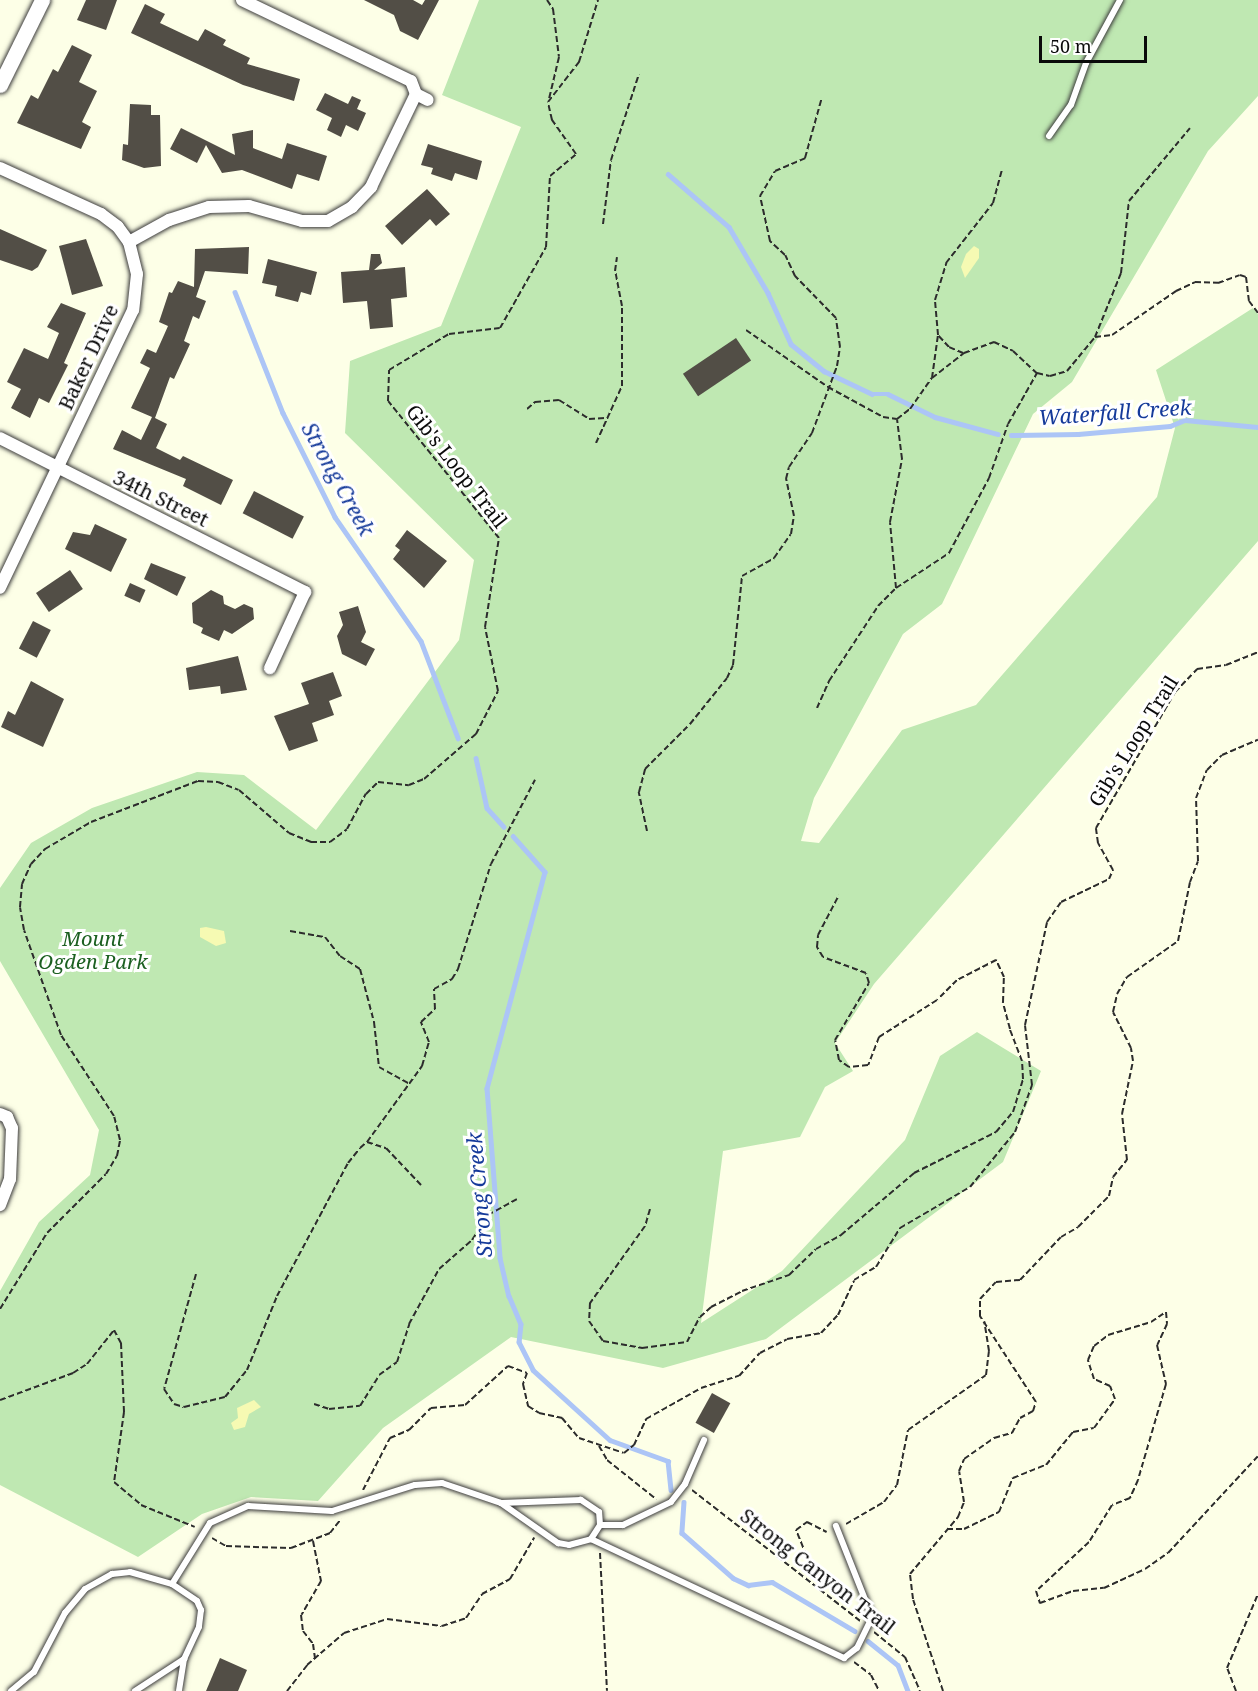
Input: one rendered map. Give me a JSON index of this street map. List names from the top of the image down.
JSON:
{
  "streets": {
    "street": ["Baker Drive", "34th Street"],
    "path": ["Gib's Loop Trail", "Strong Canyon Trail"]
  },
  "crossings": [
    ["Baker Drive", "34th Street"]
  ],
  "water": ["Waterfall Creek", "Strong Creek"],
  "parks": ["Mount Ogden Park"],
  "scale_bar": "50 m"
}
